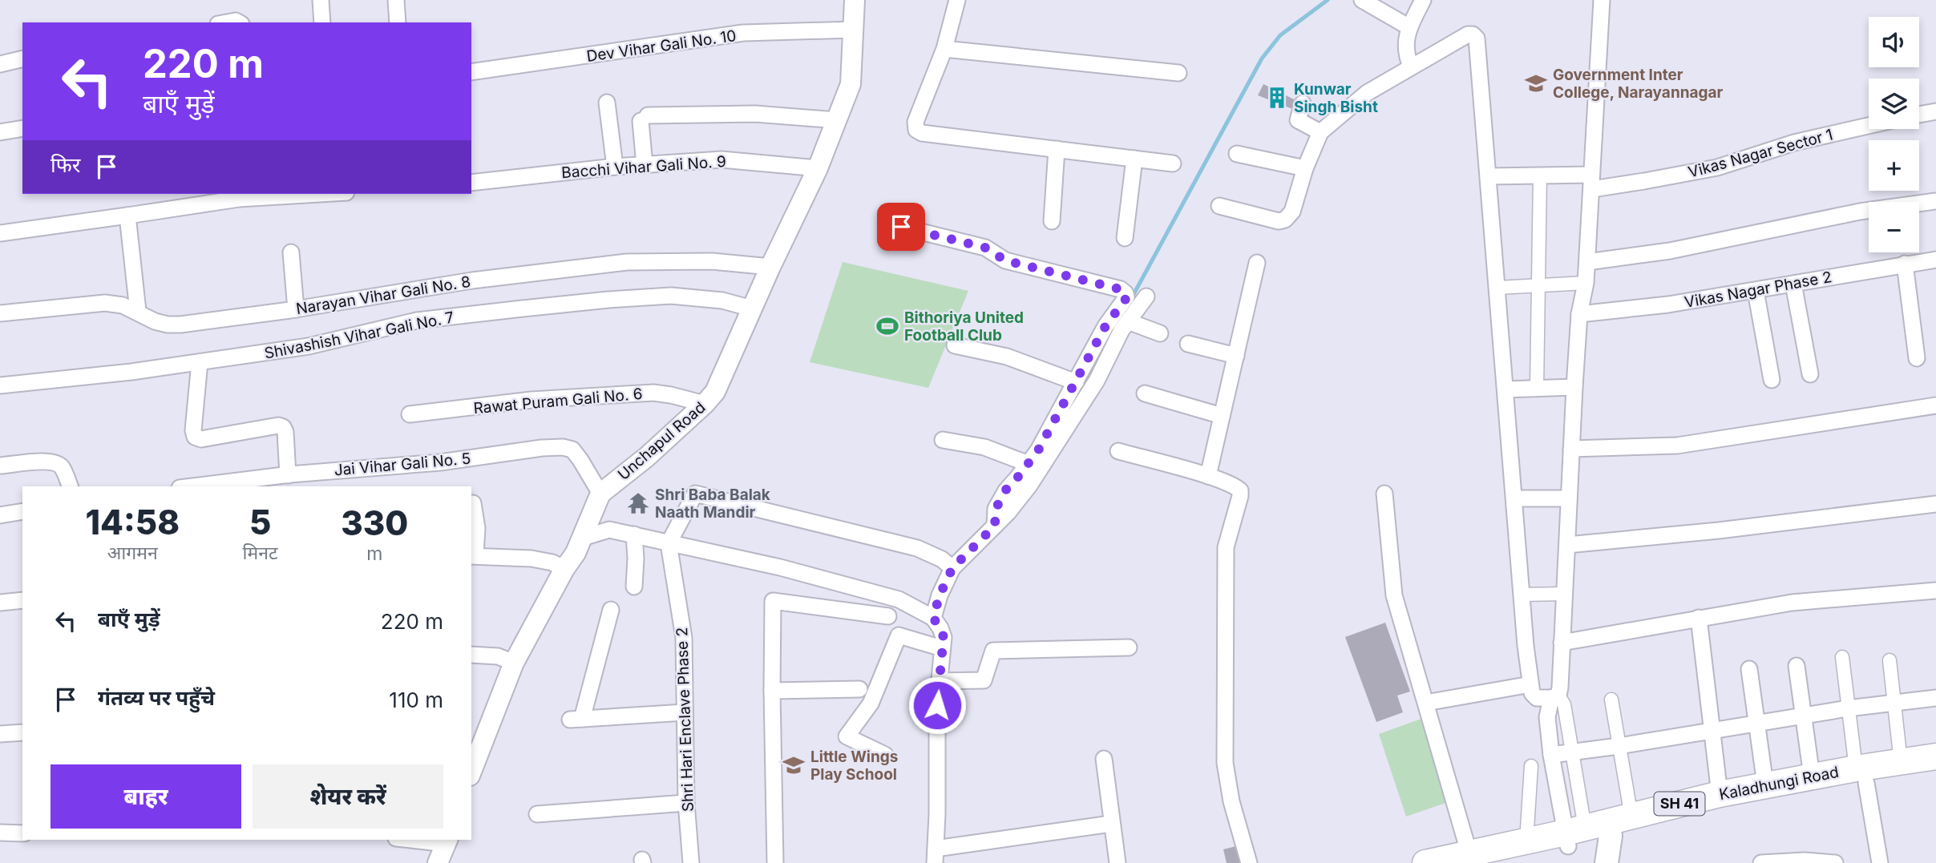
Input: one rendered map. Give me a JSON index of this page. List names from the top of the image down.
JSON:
{
  "streets": {
    "main road": ["Kaladhungi Road", "SH 41"],
    "street": [
      "Dev Vihar Gali No. 10",
      "Vikas Nagar Sector 1",
      "Bacchi Vihar Gali No. 9",
      "Vikas Nagar Phase 2",
      "Narayan Vihar Gali No. 8",
      "Shivashish Vihar Gali No. 7",
      "Rawat Puram Gali No. 6",
      "Unchapul Road",
      "Jai Vihar Gali No. 5",
      "Shri Hari Enclave Phase 2"
    ]
  },
  "crossings": [
    ["Dev Vihar Gali No. 10", "Unchapul Road"],
    ["Bacchi Vihar Gali No. 9", "Unchapul Road"],
    ["Narayan Vihar Gali No. 8", "Unchapul Road"],
    ["Shivashish Vihar Gali No. 7", "Unchapul Road"],
    ["Rawat Puram Gali No. 6", "Unchapul Road"],
    ["Unchapul Road", "Jai Vihar Gali No. 5"]
  ],
  "places": {
    "school or university": ["Government Inter College, Narayannagar", "Little Wings Play School"],
    "building": ["Kunwar Singh Bisht"],
    "sports": ["Bithoriya United Football Club"],
    "temple": ["Shri Baba Balak Naath Mandir"]
  },
  "page": {
    "map_buttons": ["+", "−"],
    "turn": ["220 m", "बाएँ मुड़ें"],
    "then": "फिर",
    "eta": [
      "14:58",
      "आगमन",
      "5",
      "मिनट",
      "330",
      "m"
    ],
    "list": [
      {
        "name": "बाएँ मुड़ें",
        "value": "220 m"
      },
      {
        "name": "गंतव्य पर पहुँचे",
        "value": "110 m"
      }
    ],
    "buttons": ["बाहर", "शेयर करें"]
  }
}
